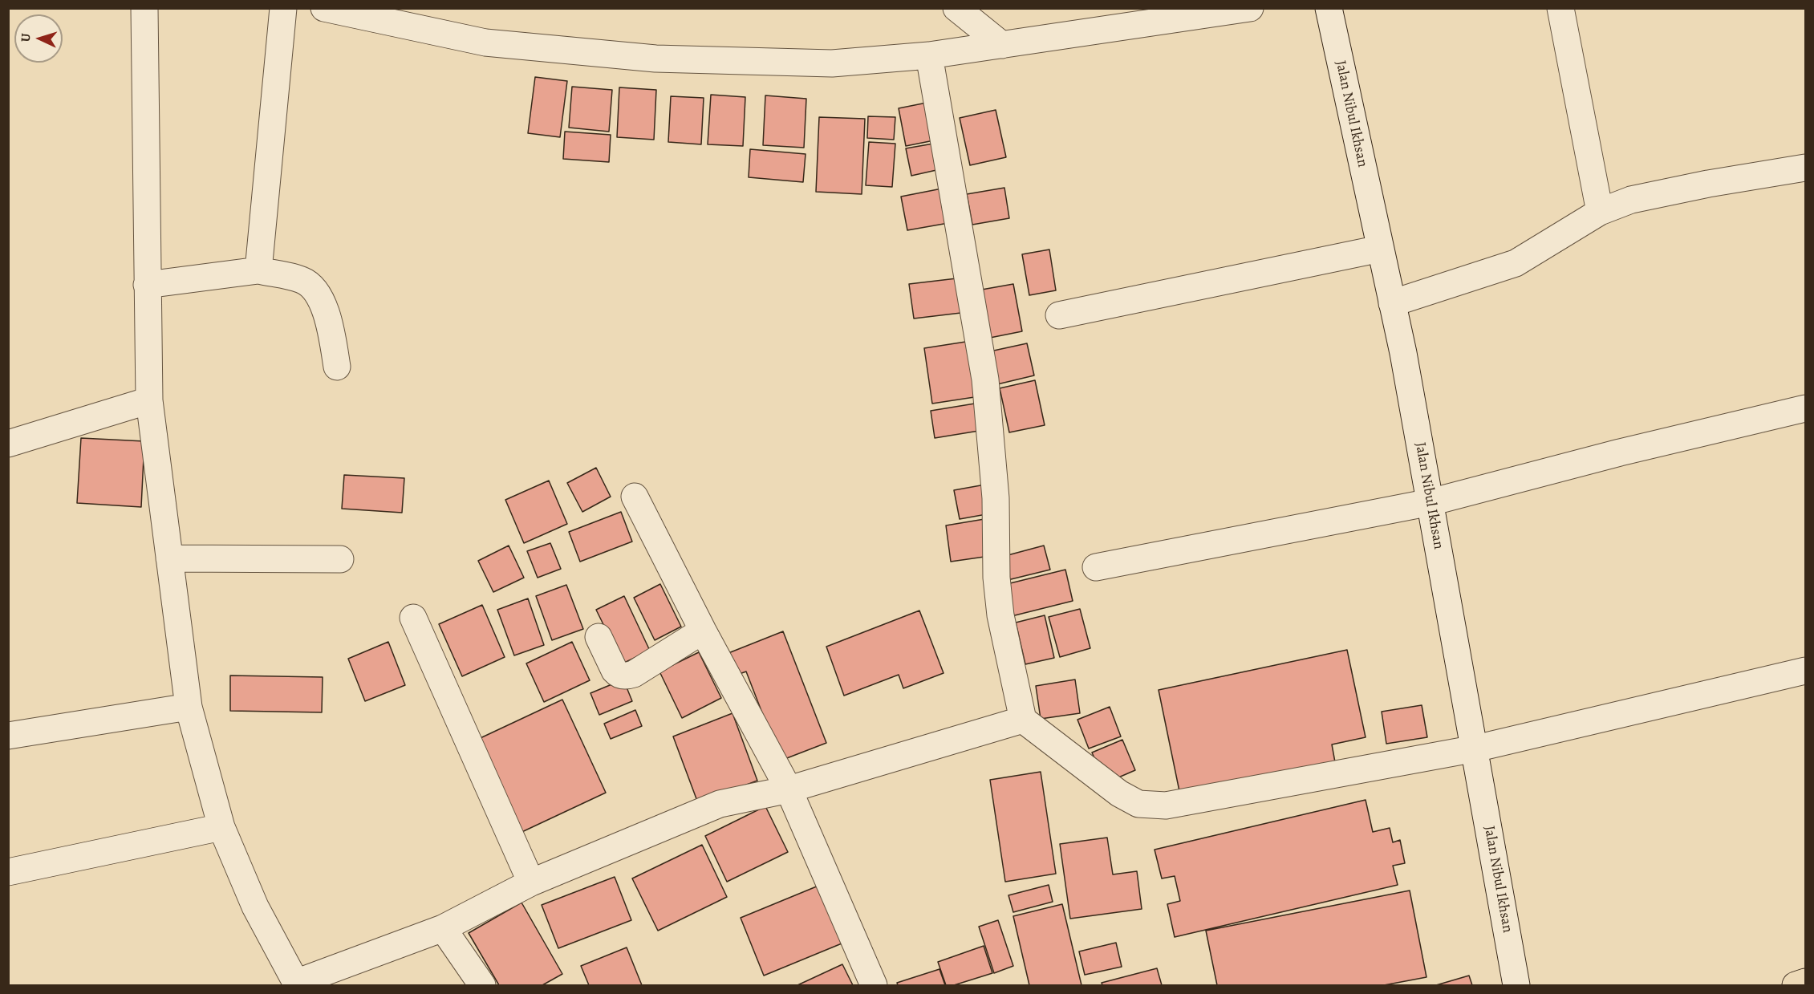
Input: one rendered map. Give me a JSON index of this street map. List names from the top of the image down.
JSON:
{
  "streets": {
    "street": ["Jalan Nibul Ikhsan"]
  },
  "north": "left"
}
